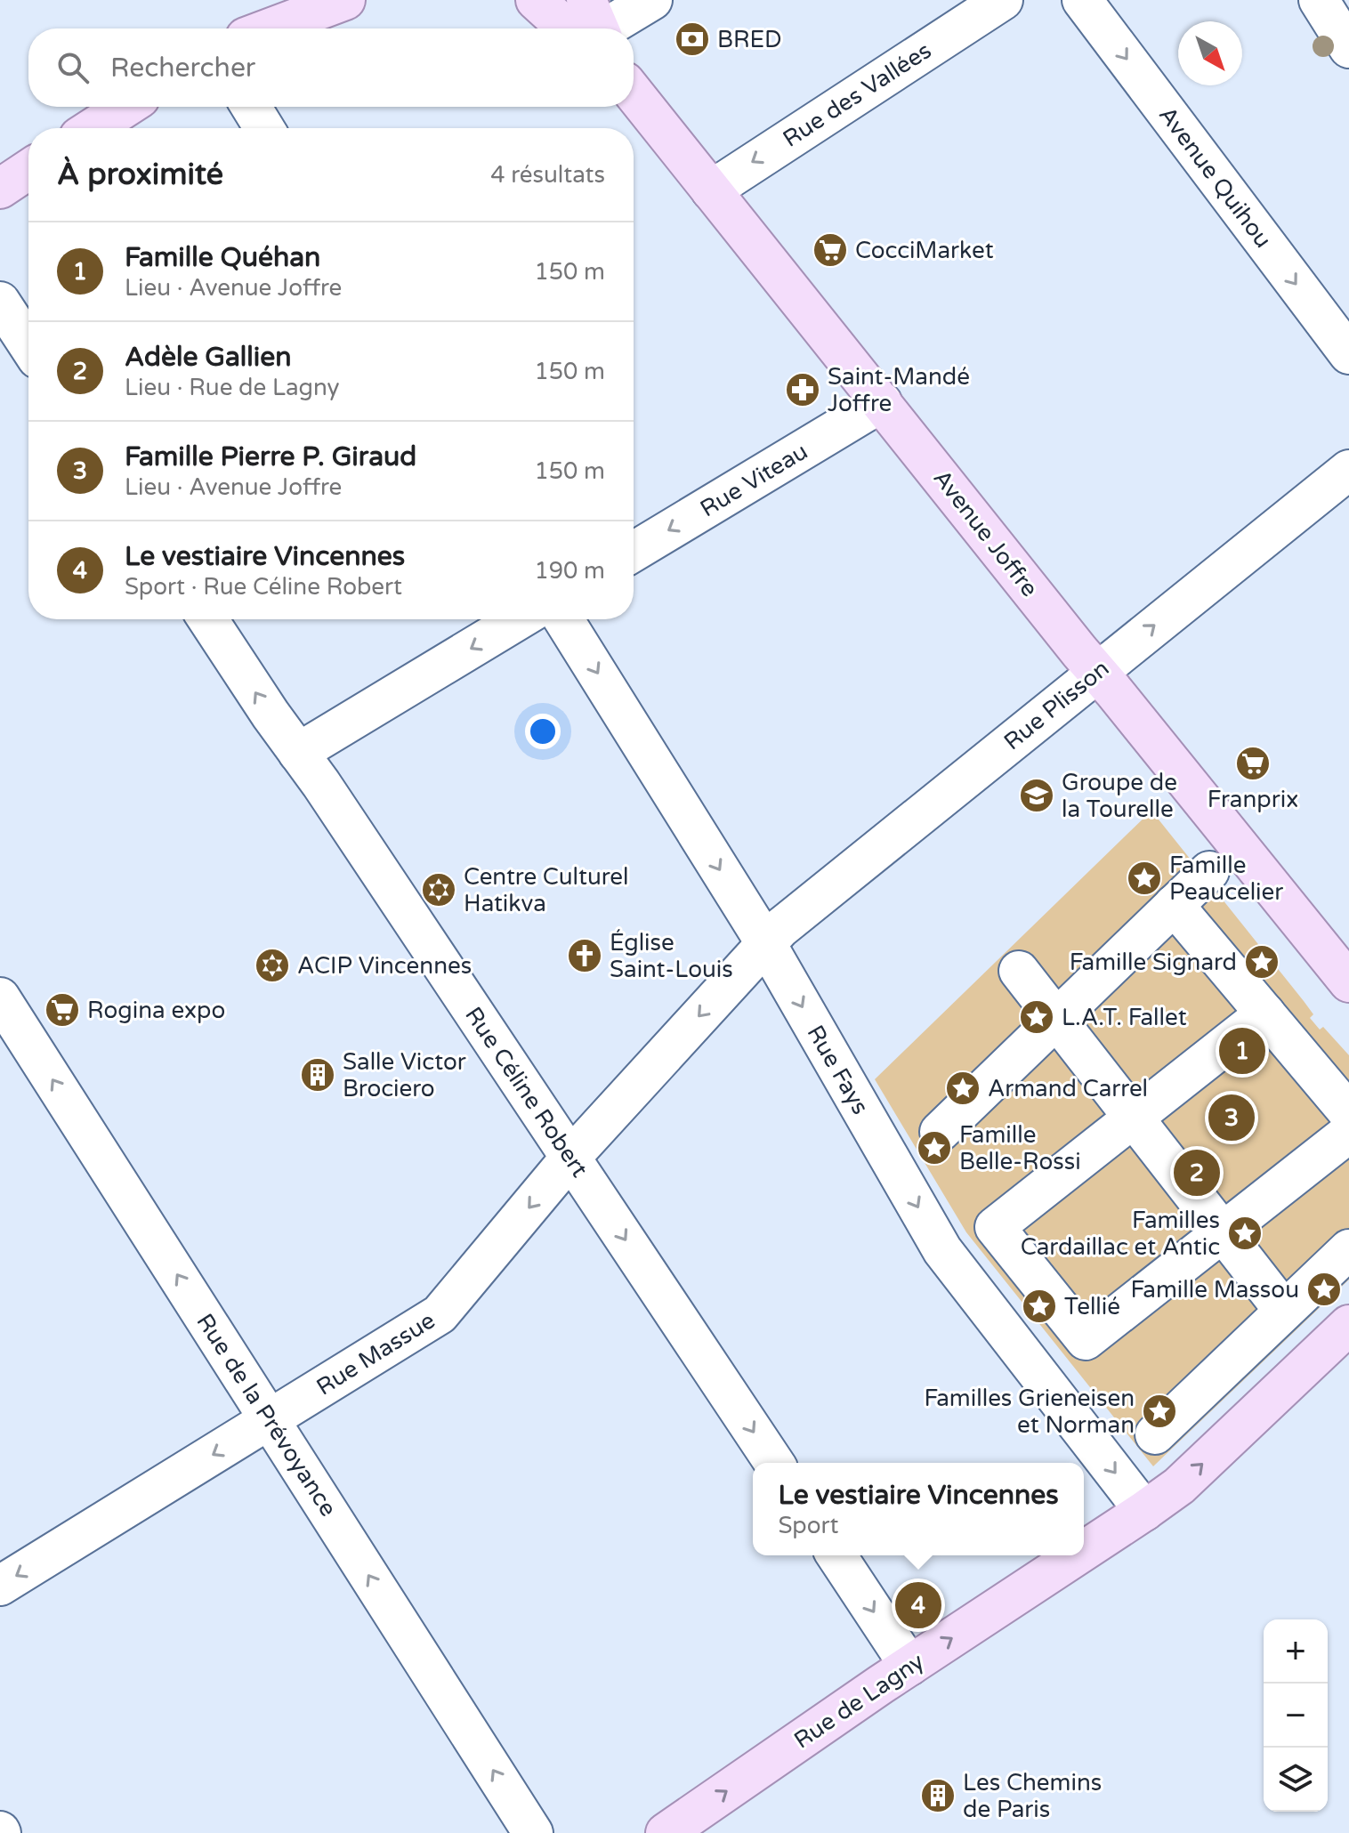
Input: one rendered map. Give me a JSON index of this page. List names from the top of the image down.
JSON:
{
  "streets": {
    "main road": ["Avenue Joffre", "Rue de Lagny"],
    "street": [
      "Rue des Vallées",
      "Avenue Quihou",
      "Rue Viteau",
      "Rue Plisson",
      "Rue Fays",
      "Rue Céline Robert",
      "Rue Massue",
      "Rue de la Prévoyance"
    ]
  },
  "crossings": [
    ["Rue des Vallées", "Avenue Joffre"],
    ["Rue Viteau", "Avenue Joffre"],
    ["Avenue Joffre", "Rue Plisson"],
    ["Rue Plisson", "Rue Fays"],
    ["Rue Plisson", "Rue Massue"],
    ["Rue Fays", "Rue Massue"],
    ["Rue Fays", "Rue de Lagny"],
    ["Rue Céline Robert", "Rue Massue"],
    ["Rue Massue", "Rue de la Prévoyance"]
  ],
  "one_way": [
    "Rue des Vallées",
    "Avenue Quihou",
    "Rue Viteau",
    "Rue Plisson",
    "Rue Massue",
    "Rue de la Prévoyance",
    "Rue de Lagny"
  ],
  "places": {
    "bank": ["BRED"],
    "supermarket": ["CocciMarket", "Franprix", "Rogina expo"],
    "pharmacy": ["Saint-Mandé Joffre"],
    "school or university": ["Groupe de la Tourelle"],
    "place": [
      "Famille Peaucelier",
      "Famille Signard",
      "L.A.T. Fallet",
      "Armand Carrel",
      "Famille Belle-Rossi",
      "Familles Cardaillac et Antic",
      "Famille Massou",
      "Tellié",
      "Familles Grieneisen et Norman"
    ],
    "synagogue": ["Centre Culturel Hatikva", "ACIP Vincennes"],
    "church": ["Église Saint-Louis"],
    "building": ["Salle Victor Brociero", "Les Chemins de Paris"]
  },
  "north": "bottom right",
  "page": {
    "search": "Rechercher",
    "heading": ["À proximité", "4 résultats"],
    "list": [
      {
        "mark": "1",
        "name": "Famille Quéhan",
        "note": "Lieu · Avenue Joffre",
        "value": "150 m"
      },
      {
        "mark": "2",
        "name": "Adèle Gallien",
        "note": "Lieu · Rue de Lagny",
        "value": "150 m"
      },
      {
        "mark": "3",
        "name": "Famille Pierre P. Giraud",
        "note": "Lieu · Avenue Joffre",
        "value": "150 m"
      },
      {
        "mark": "4",
        "name": "Le vestiaire Vincennes",
        "note": "Sport · Rue Céline Robert",
        "value": "190 m"
      }
    ],
    "pins": [
      "1",
      "3",
      "2",
      "4"
    ],
    "popup": ["Le vestiaire Vincennes", "Sport"],
    "map_buttons": ["+", "−"]
  }
}
